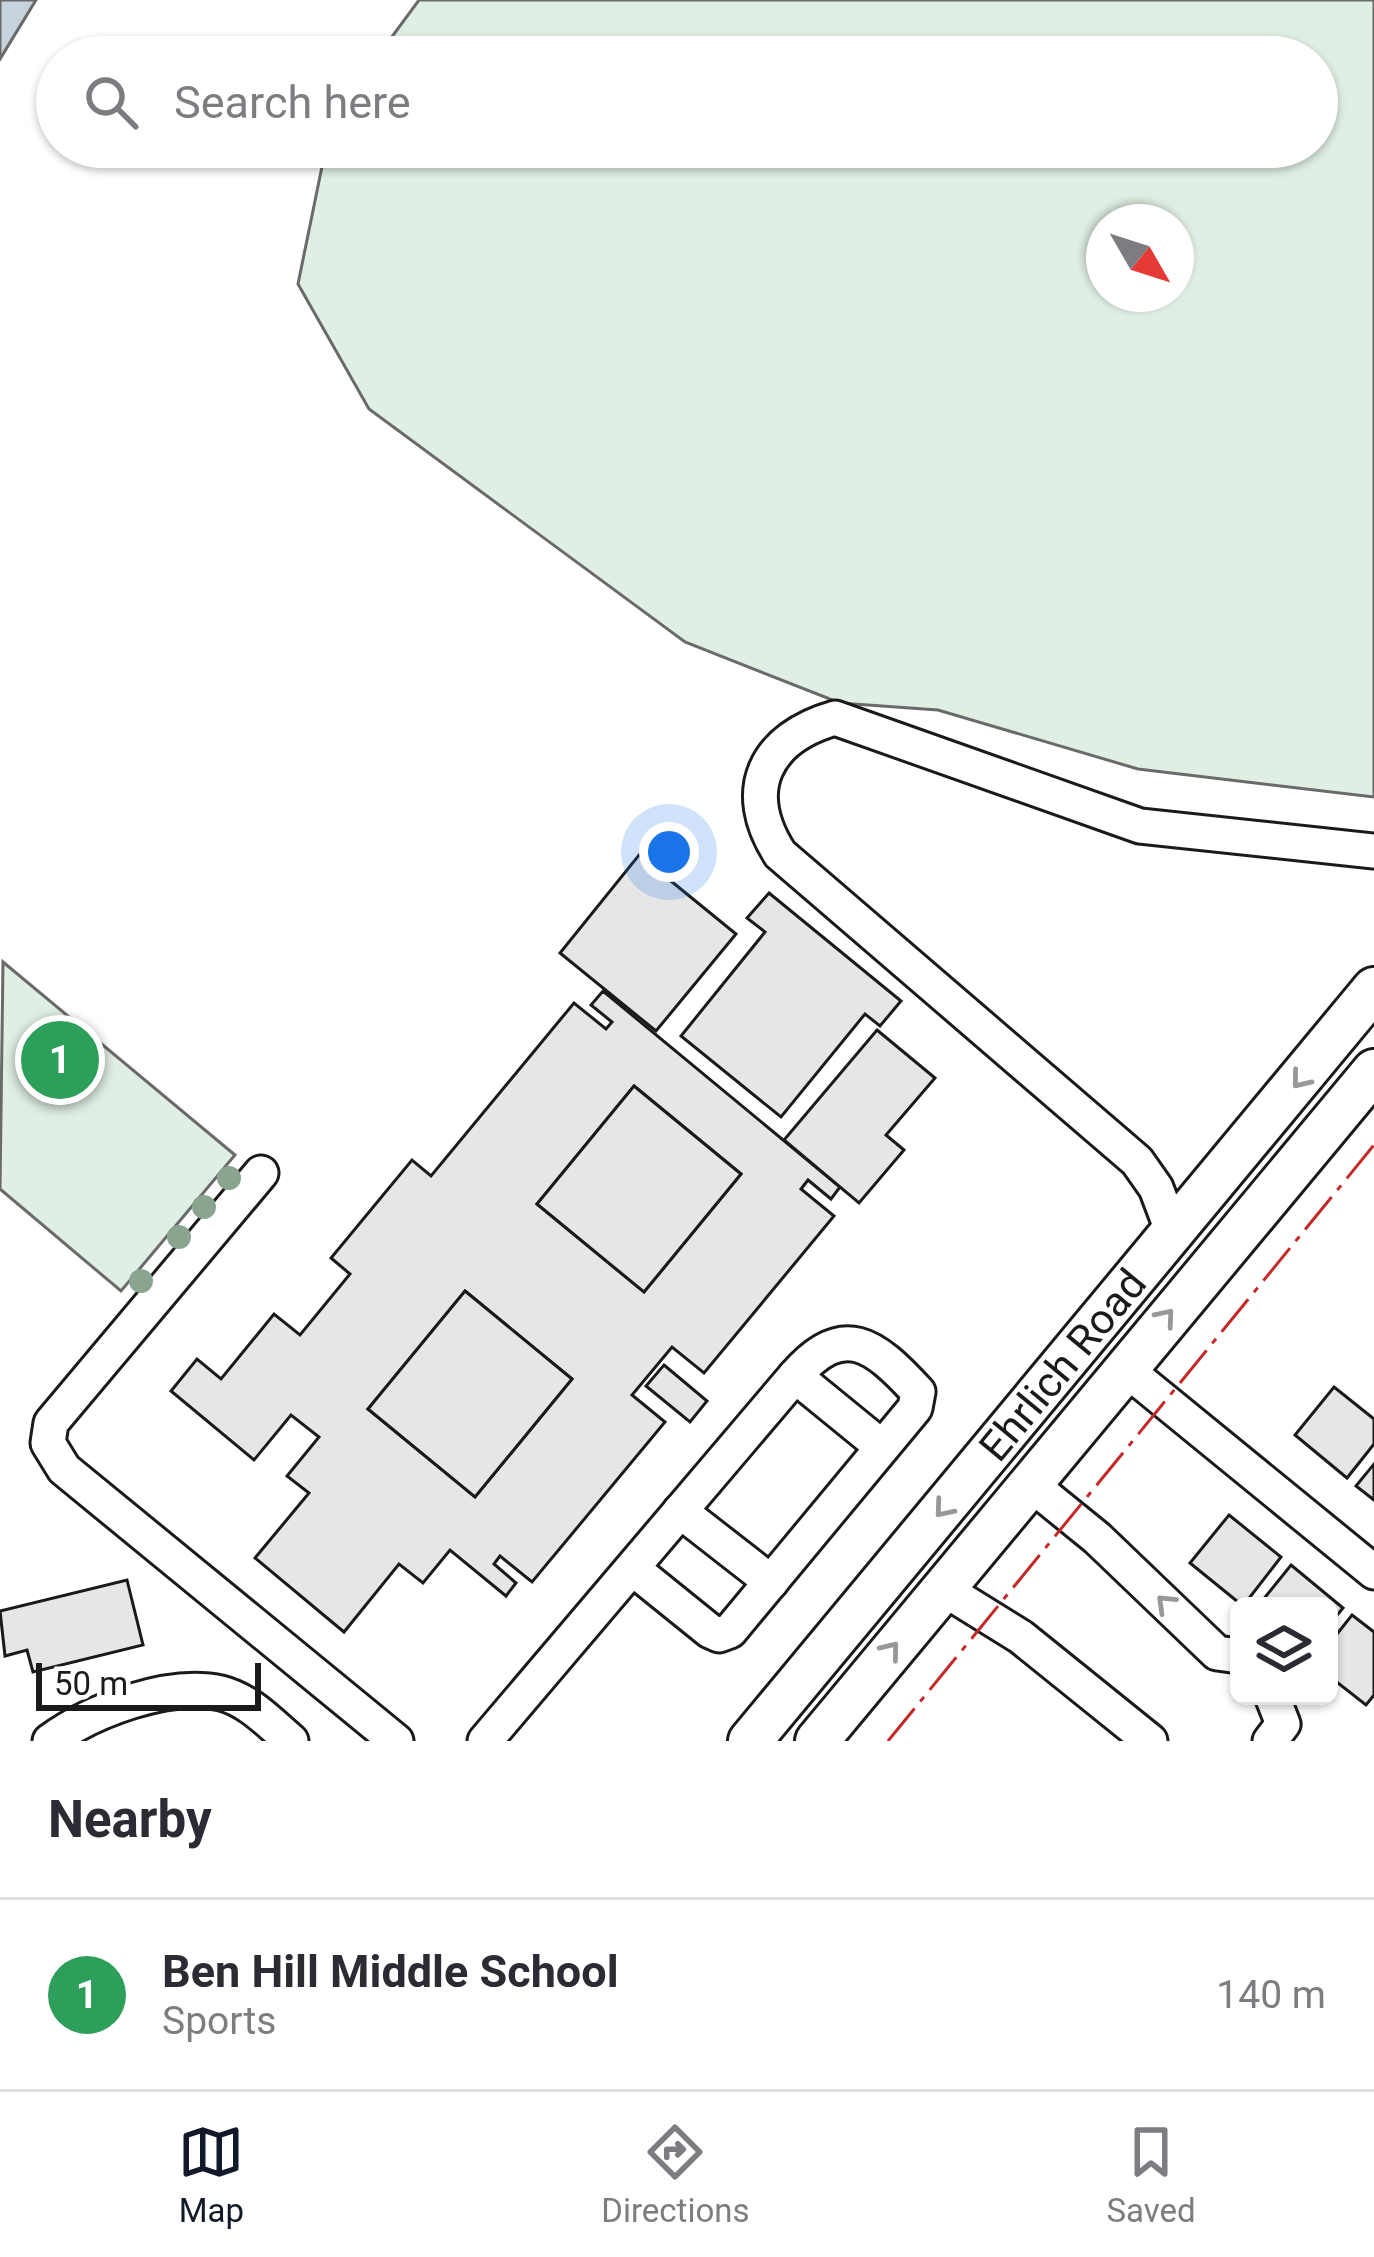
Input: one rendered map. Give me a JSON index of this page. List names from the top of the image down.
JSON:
{
  "streets": {
    "main road": ["Ehrlich Road"]
  },
  "scale_bar": "50 m",
  "north": "bottom right",
  "page": {
    "search": "Search here",
    "pins": "1",
    "scale": "50 m",
    "heading": "Nearby",
    "list": [
      {
        "mark": "1",
        "name": "Ben Hill Middle School",
        "note": "Sports",
        "value": "140 m"
      }
    ],
    "nav": ["Map", "Directions", "Saved"]
  }
}
